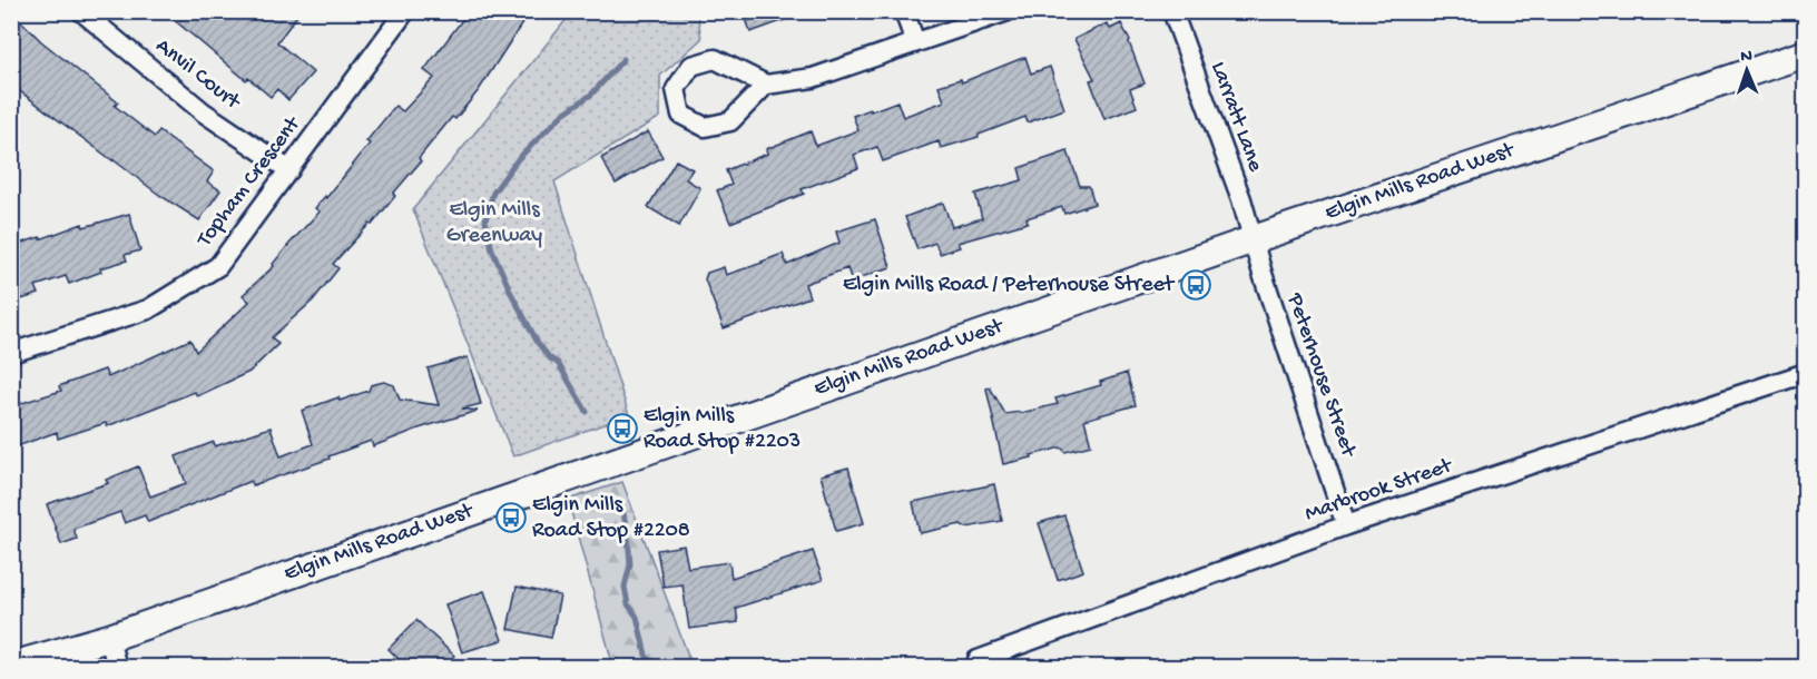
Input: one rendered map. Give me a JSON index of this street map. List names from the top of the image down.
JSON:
{
  "streets": {
    "main road": ["Elgin Mills Road West"],
    "street": [
      "Anvil Court",
      "Larratt Lane",
      "Topham Crescent",
      "Peterhouse Street",
      "Marbrook Street"
    ]
  },
  "crossings": [
    ["Anvil Court", "Topham Crescent"],
    ["Larratt Lane", "Elgin Mills Road West"],
    ["Larratt Lane", "Peterhouse Street"],
    ["Elgin Mills Road West", "Peterhouse Street"],
    ["Peterhouse Street", "Marbrook Street"]
  ],
  "parks": ["Elgin Mills Greenway"],
  "places": {
    "bus stop": ["Elgin Mills Road / Peterhouse Street", "Elgin Mills Road Stop #2203", "Elgin Mills Road Stop #2208"]
  },
  "north": "top"
}
